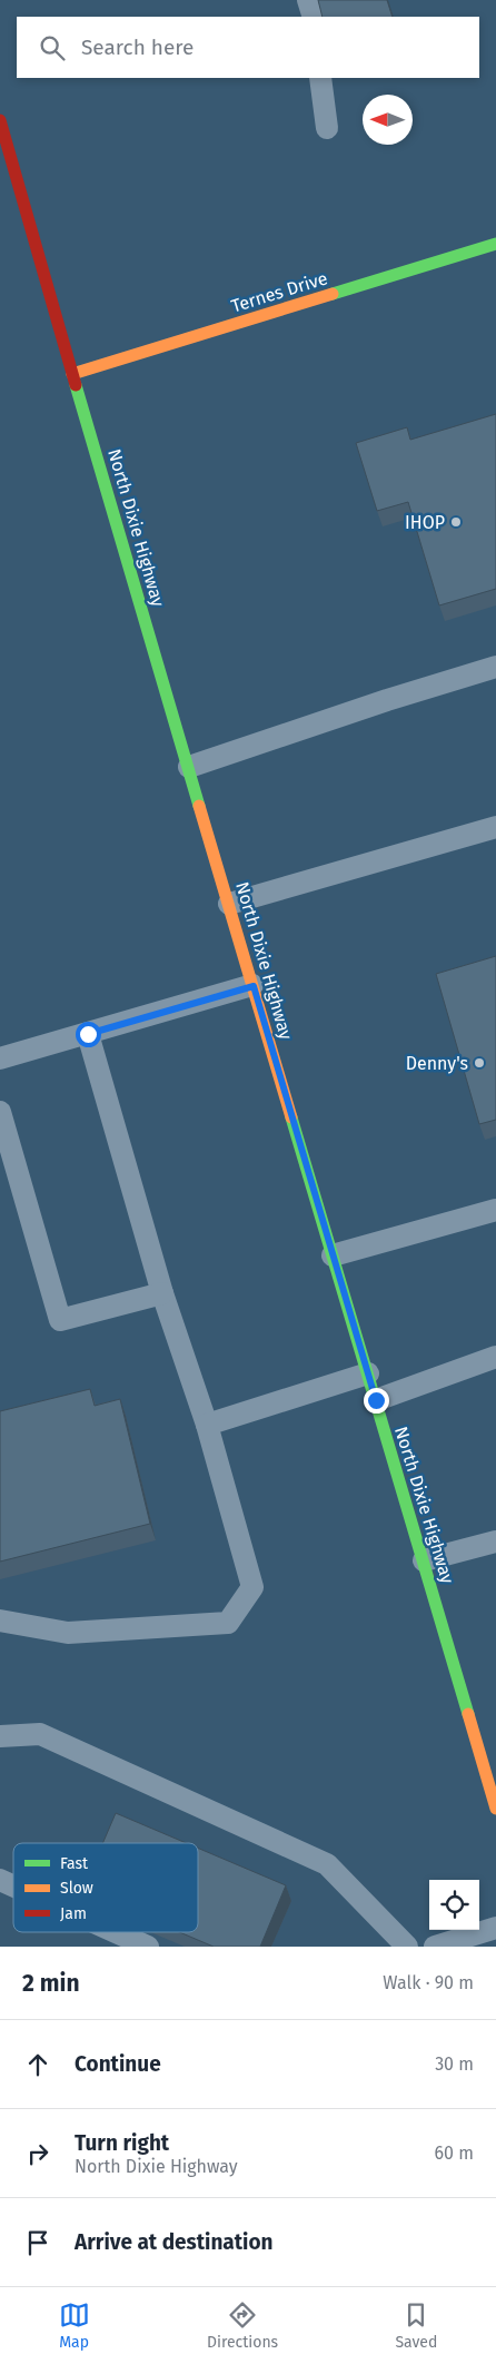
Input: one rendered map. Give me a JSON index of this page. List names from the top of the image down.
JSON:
{
  "streets": {
    "main road": ["Ternes Drive", "North Dixie Highway"]
  },
  "crossings": [
    ["Ternes Drive", "North Dixie Highway"]
  ],
  "places": ["IHOP", "Denny's"],
  "legend": ["Fast", "Slow", "Jam"],
  "north": "left",
  "page": {
    "search": "Search here",
    "heading": ["2 min", "Walk · 90 m"],
    "list": [
      ["Continue", "30 m"],
      ["Turn right", "North Dixie Highway", "60 m"],
      "Arrive at destination"
    ],
    "nav": ["Map", "Directions", "Saved"]
  }
}
